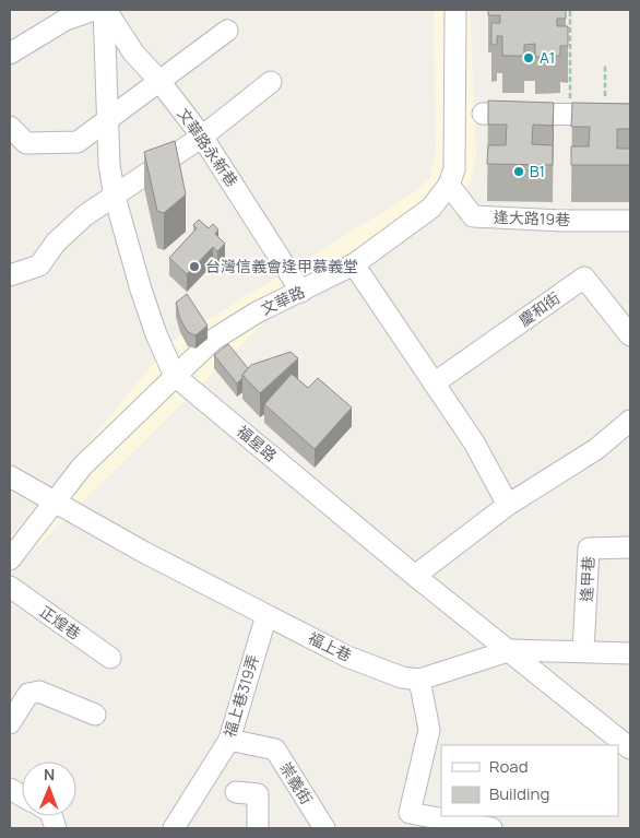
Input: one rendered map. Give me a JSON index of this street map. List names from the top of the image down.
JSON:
{
  "streets": {
    "street": [
      "文華路永新巷",
      "逢大路19巷",
      "文華路",
      "慶和街",
      "福星路",
      "逢甲巷",
      "正煌巷",
      "福上巷",
      "福上巷319弄",
      "崇義街"
    ]
  },
  "crossings": [
    ["文華路永新巷", "文華路"],
    ["文華路永新巷", "福星路"],
    ["逢大路19巷", "文華路"],
    ["文華路", "福星路"],
    ["文華路", "福上巷"],
    ["福上巷", "福上巷319弄"],
    ["福上巷319弄", "崇義街"]
  ],
  "places": ["A1", "B1", "台灣信義會逢甲慕義堂"],
  "legend": ["Road", "Building"],
  "north": "top"
}
